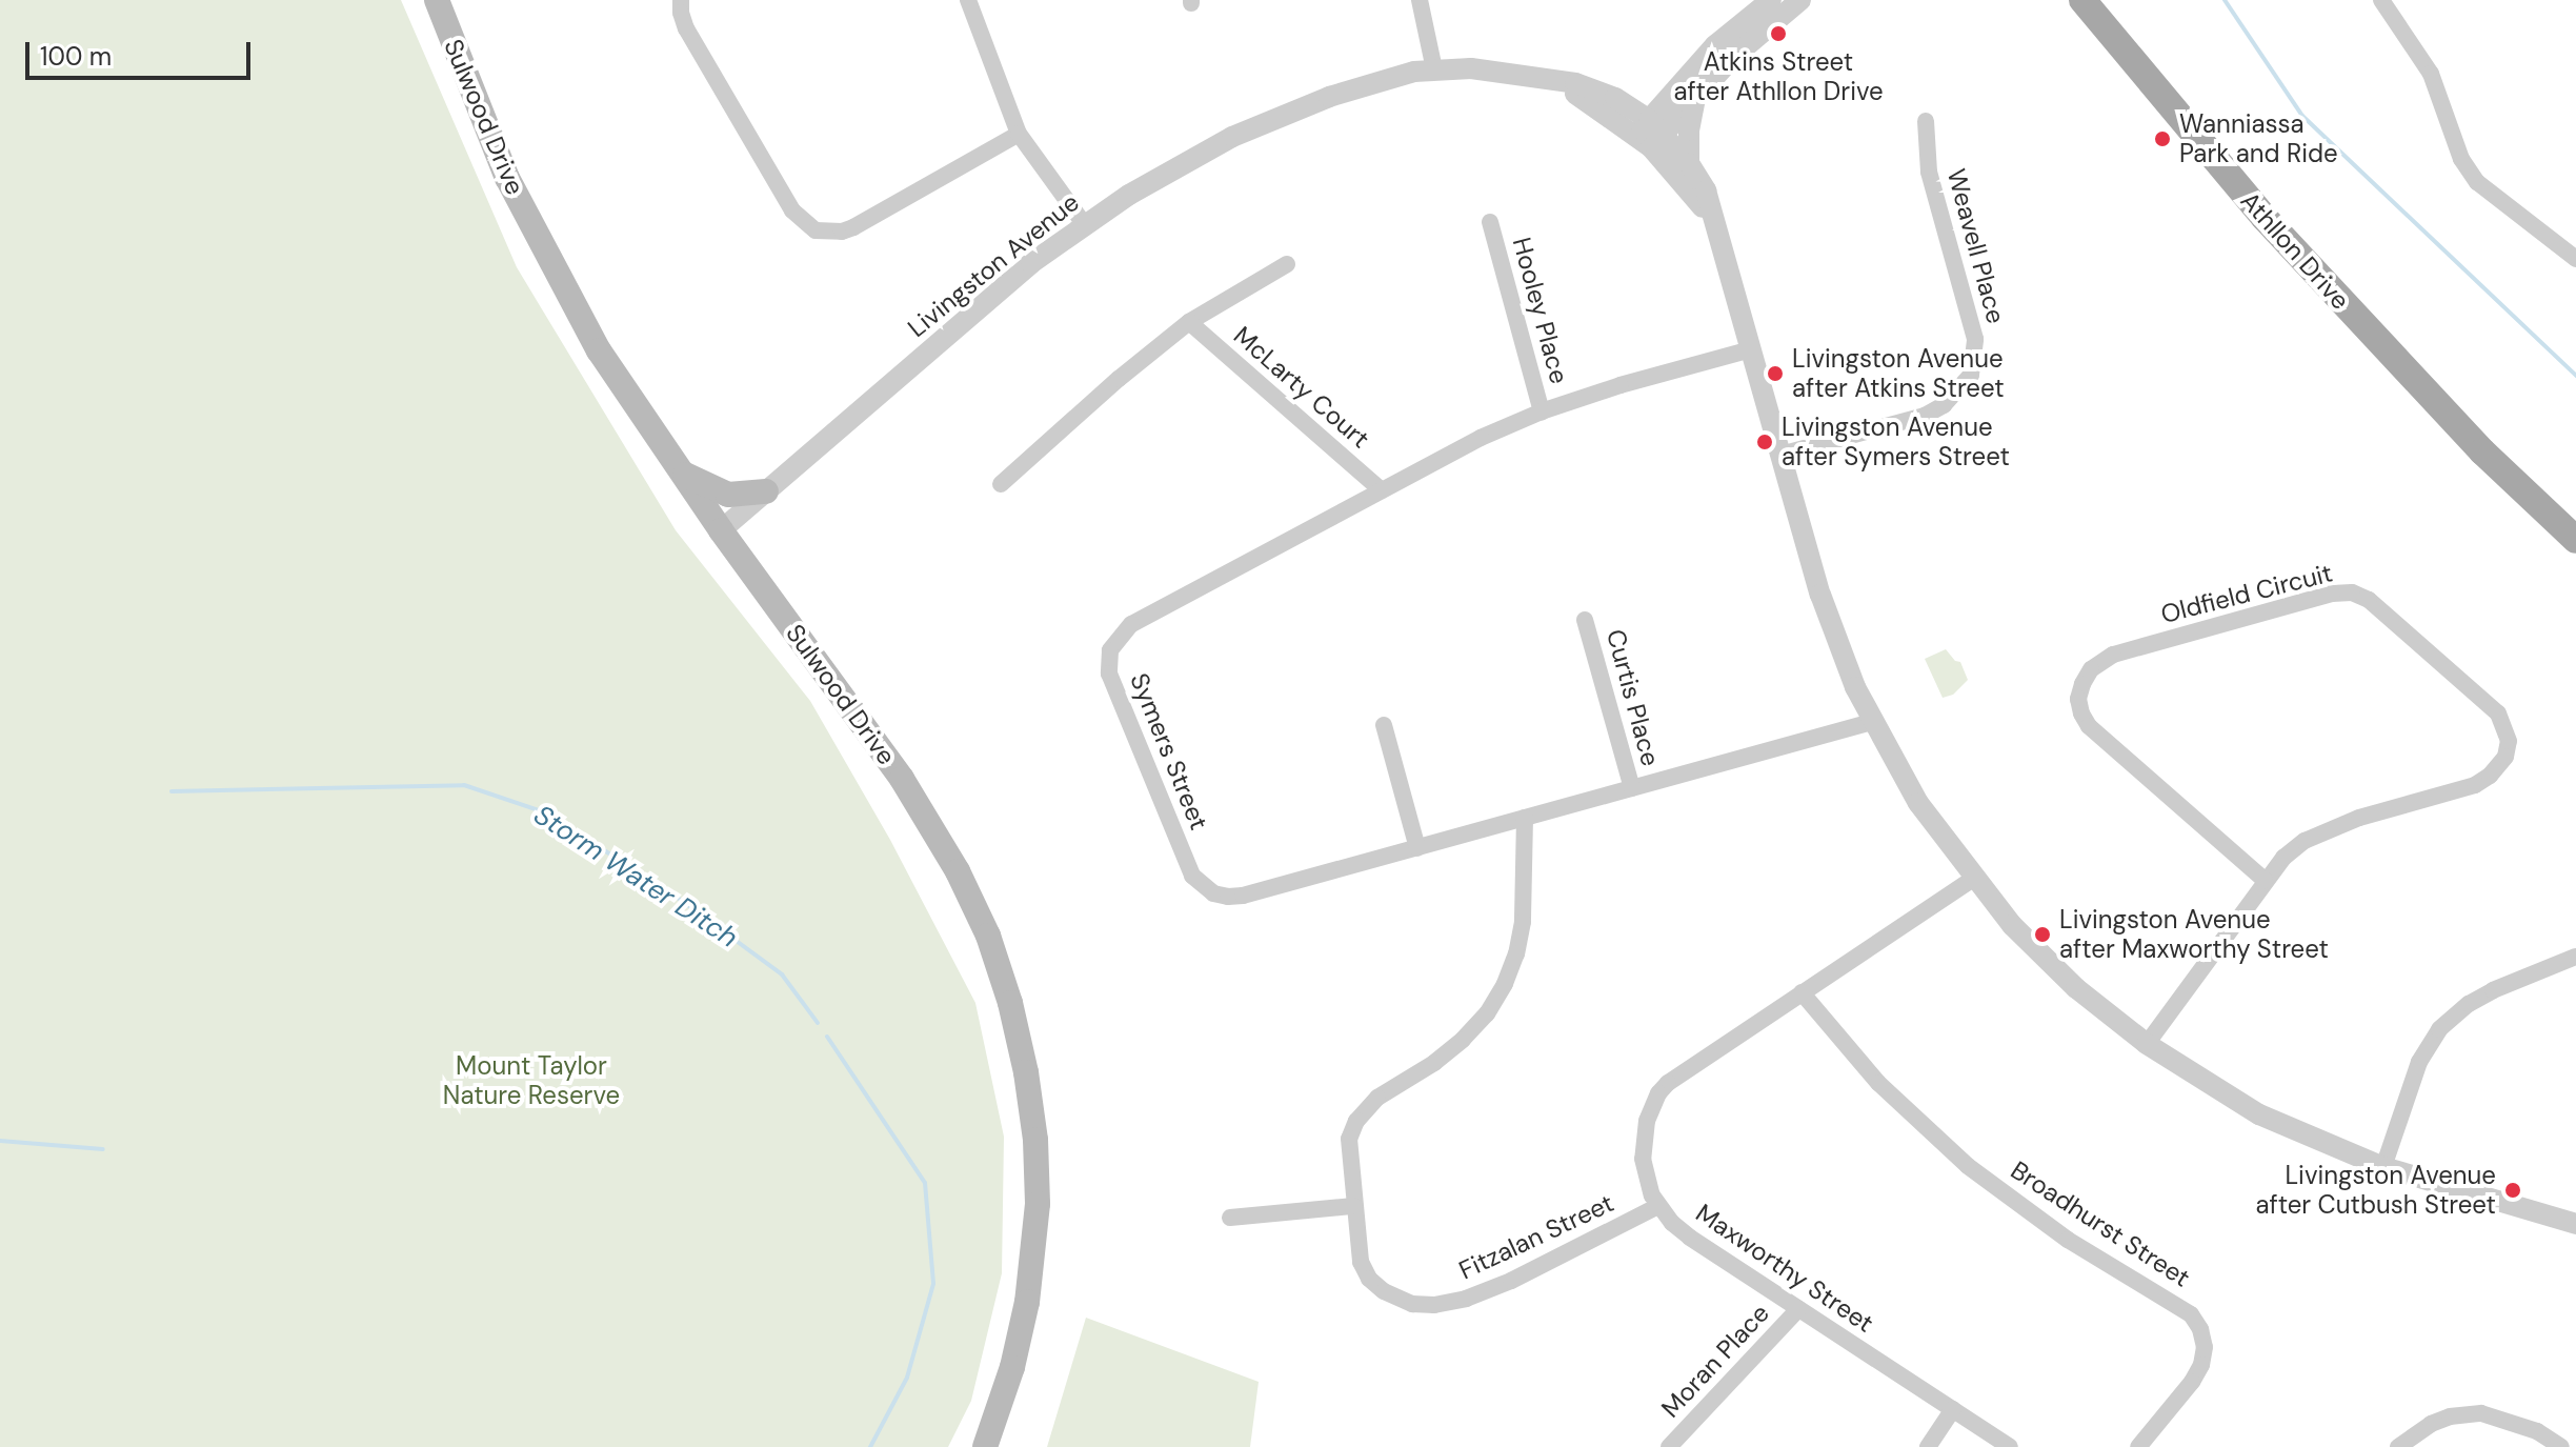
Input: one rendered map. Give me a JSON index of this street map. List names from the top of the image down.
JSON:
{
  "streets": {
    "main road": ["Sulwood Drive", "Athllon Drive"],
    "street": [
      "Weavell Place",
      "Livingston Avenue",
      "Hooley Place",
      "McLarty Court",
      "Oldfield Circuit",
      "Curtis Place",
      "Symers Street",
      "Broadhurst Street",
      "Fitzalan Street",
      "Maxworthy Street",
      "Moran Place"
    ]
  },
  "crossings": [
    ["Sulwood Drive", "Livingston Avenue"],
    ["Weavell Place", "Livingston Avenue"],
    ["Livingston Avenue", "Oldfield Circuit"],
    ["Livingston Avenue", "Symers Street"],
    ["Livingston Avenue", "Maxworthy Street"],
    ["Hooley Place", "Symers Street"],
    ["McLarty Court", "Symers Street"],
    ["Curtis Place", "Symers Street"],
    ["Symers Street", "Fitzalan Street"],
    ["Broadhurst Street", "Maxworthy Street"],
    ["Fitzalan Street", "Maxworthy Street"],
    ["Maxworthy Street", "Moran Place"]
  ],
  "water": ["Storm Water Ditch"],
  "parks": ["Mount Taylor Nature Reserve"],
  "places": [
    "Atkins Street after Athllon Drive",
    "Wanniassa Park and Ride",
    "Livingston Avenue after Atkins Street",
    "Livingston Avenue after Symers Street",
    "Livingston Avenue after Maxworthy Street",
    "Livingston Avenue after Cutbush Street"
  ],
  "scale_bar": "100 m"
}
